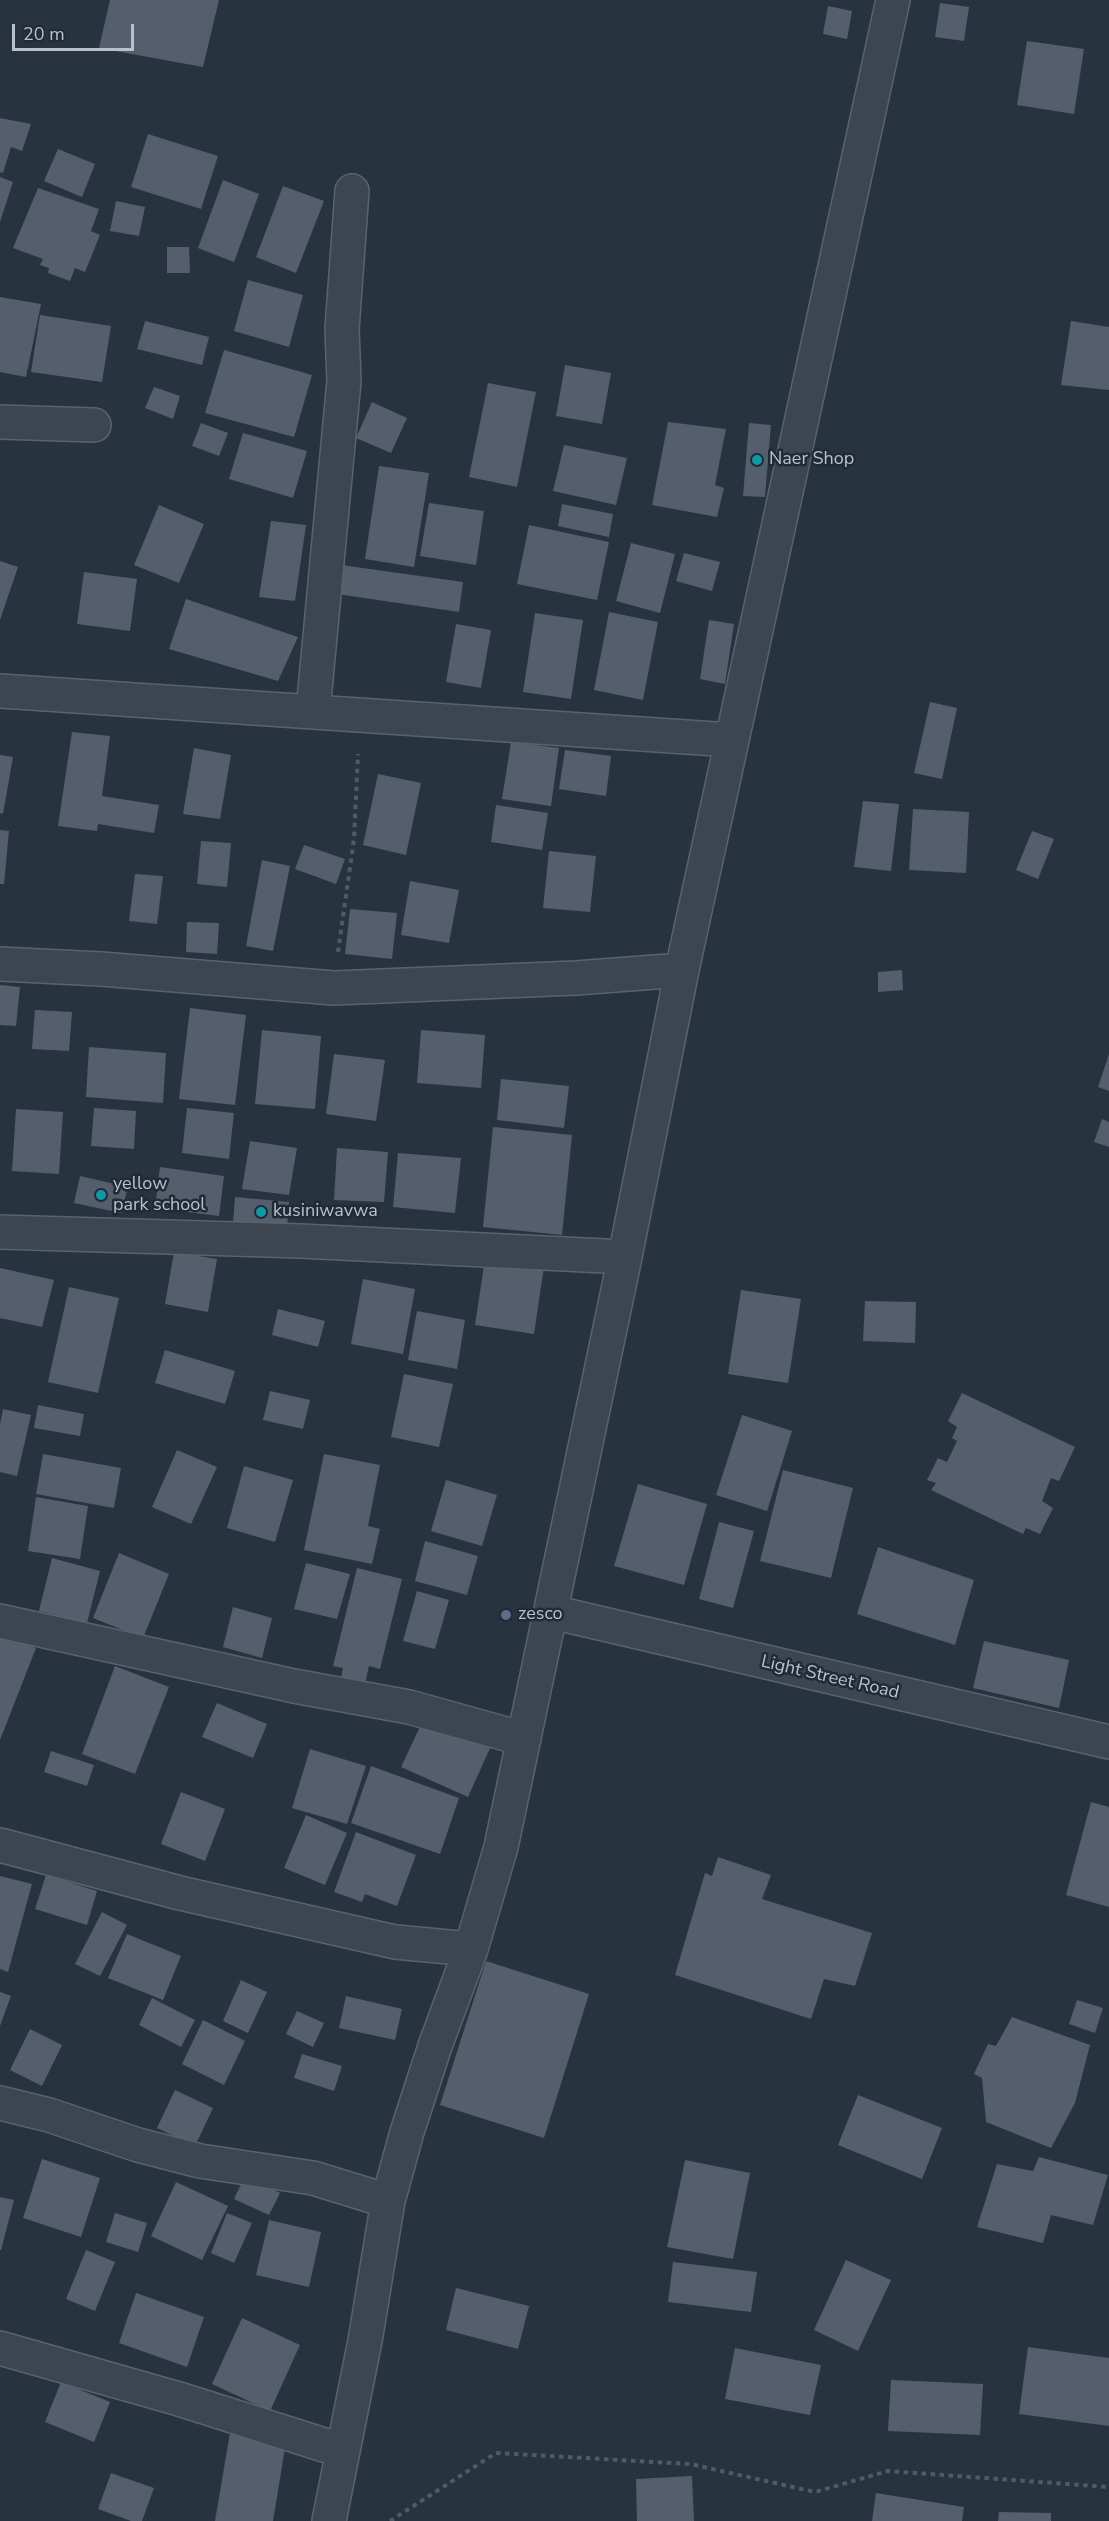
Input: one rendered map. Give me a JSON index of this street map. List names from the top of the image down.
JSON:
{
  "streets": {
    "street": ["Light Street Road"]
  },
  "places": [
    "Naer Shop",
    "yellow park school",
    "kusiniwavwa",
    "zesco"
  ],
  "scale_bar": "20 m"
}
